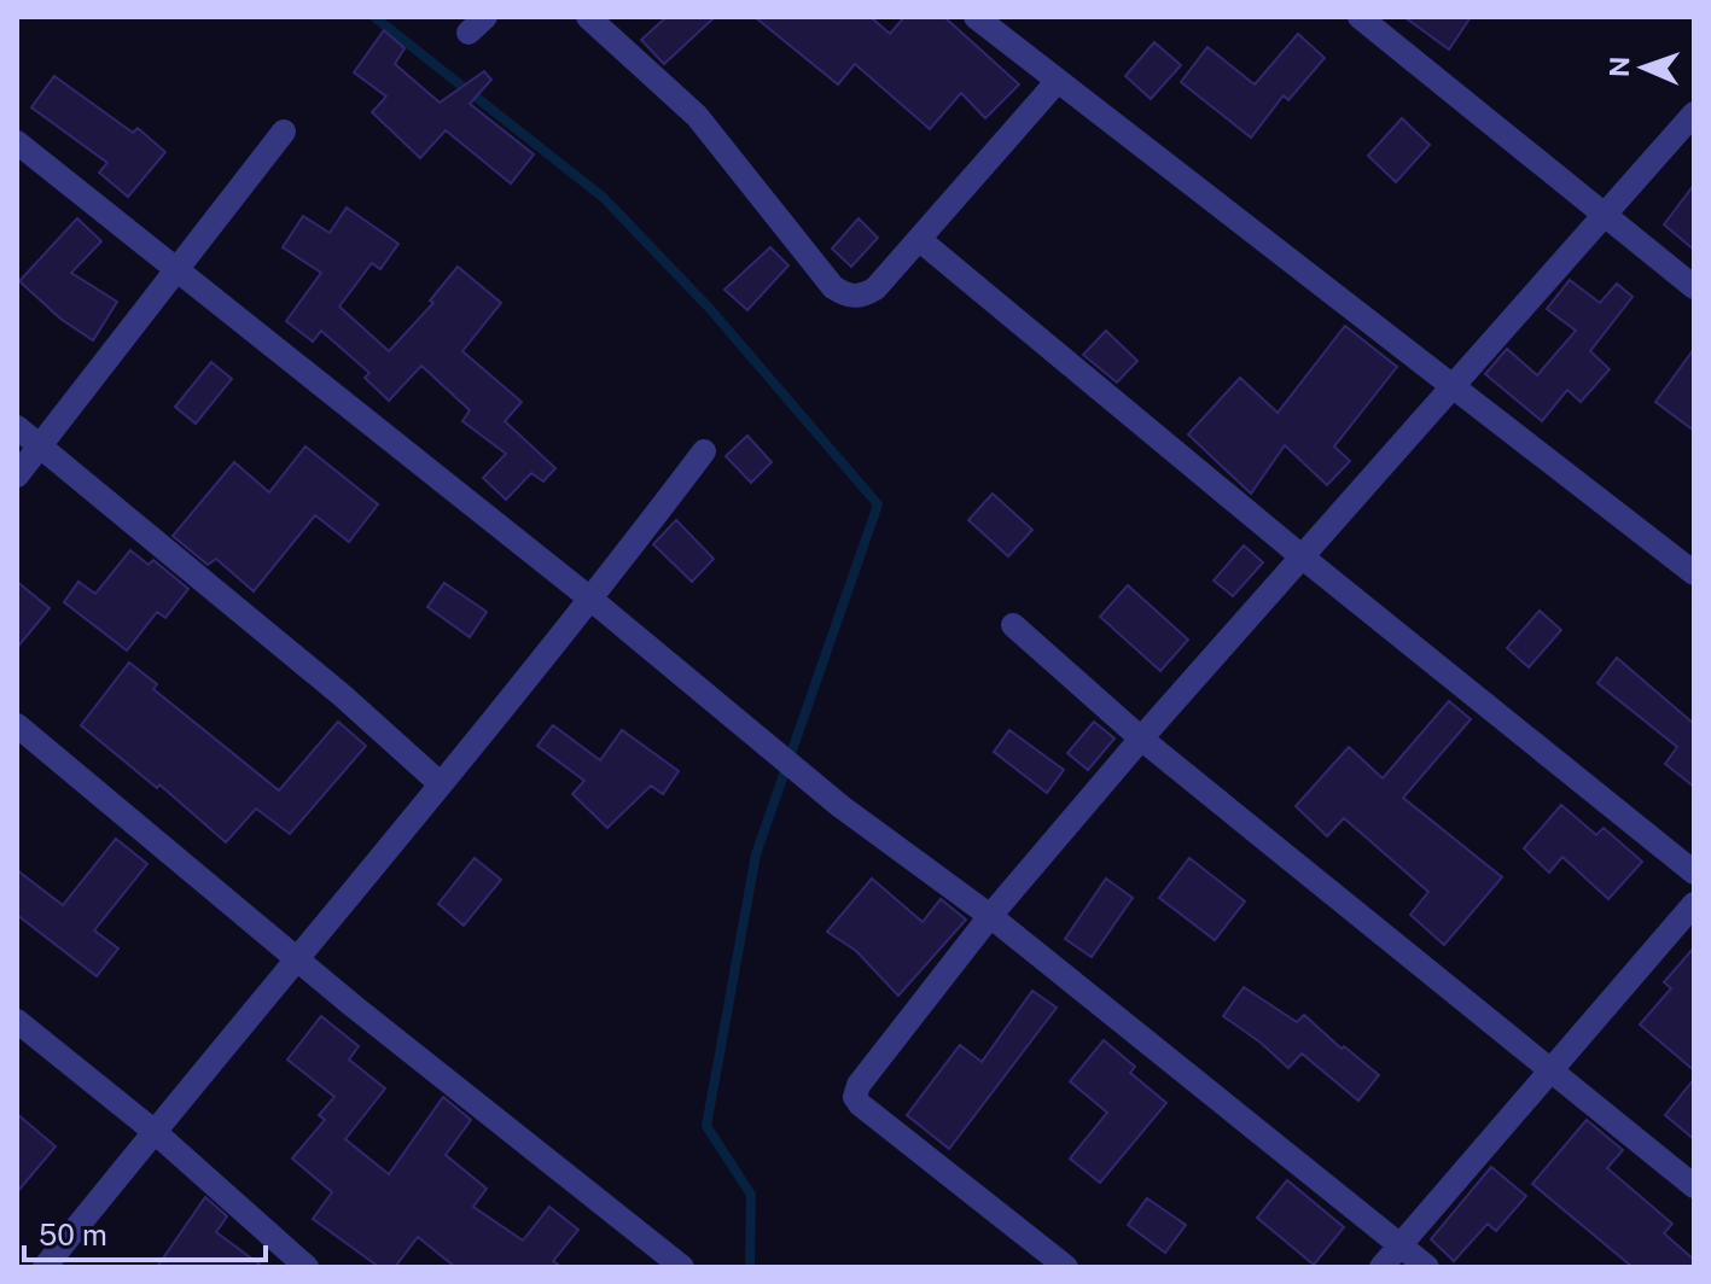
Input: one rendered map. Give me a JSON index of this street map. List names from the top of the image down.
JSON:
{
  "scale_bar": "50 m",
  "north": "left"
}
